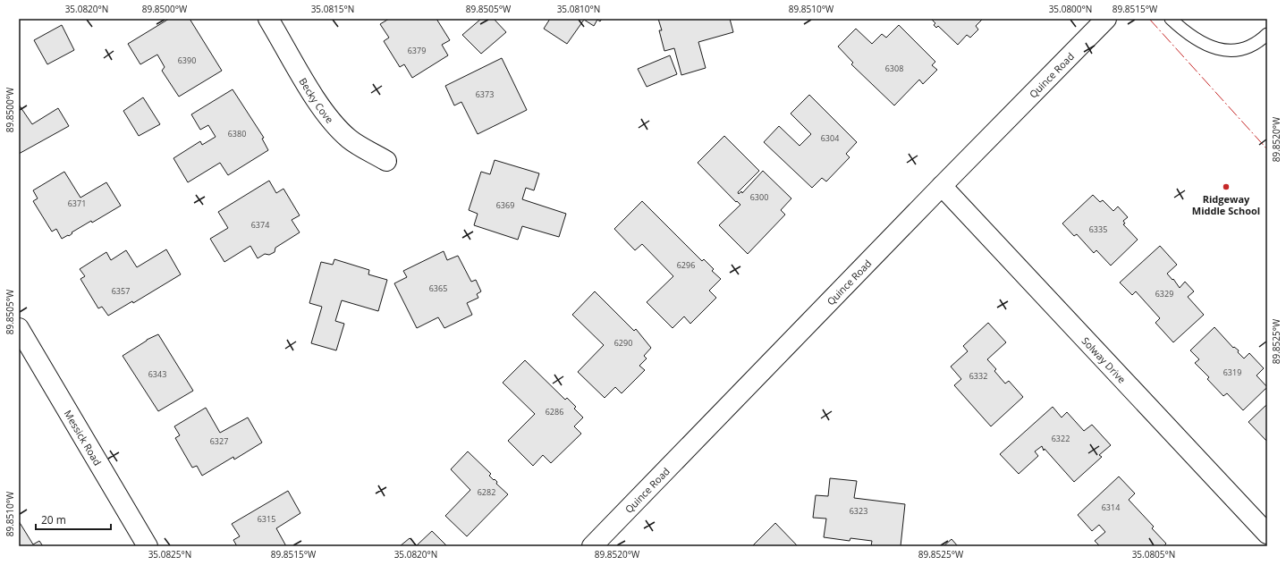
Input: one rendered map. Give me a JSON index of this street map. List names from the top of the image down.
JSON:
{
  "streets": {
    "street": [
      "Quince Road",
      "Becky Cove",
      "Solway Drive",
      "Messick Road"
    ]
  },
  "crossings": [
    ["Quince Road", "Solway Drive"]
  ],
  "places": ["Ridgeway Middle School"],
  "house_numbers": [
    "6379",
    "6390",
    "6308",
    "6373",
    "6380",
    "6304",
    "6300",
    "6371",
    "6369",
    "6374",
    "6335",
    "6296",
    "6365",
    "6357",
    "6329",
    "6290",
    "6319",
    "6343",
    "6332",
    "6286",
    "6322",
    "6327",
    "6282",
    "6314",
    "6323",
    "6315"
  ],
  "scale_bar": "20 m",
  "coordinates": [
    "35.0820°N",
    "89.8500°W",
    "35.0815°N",
    "89.8505°W",
    "35.0810°N",
    "89.8510°W",
    "35.0800°N",
    "89.8515°W",
    "89.8520°W",
    "89.8525°W",
    "35.0825°N",
    "35.0805°N"
  ]
}
